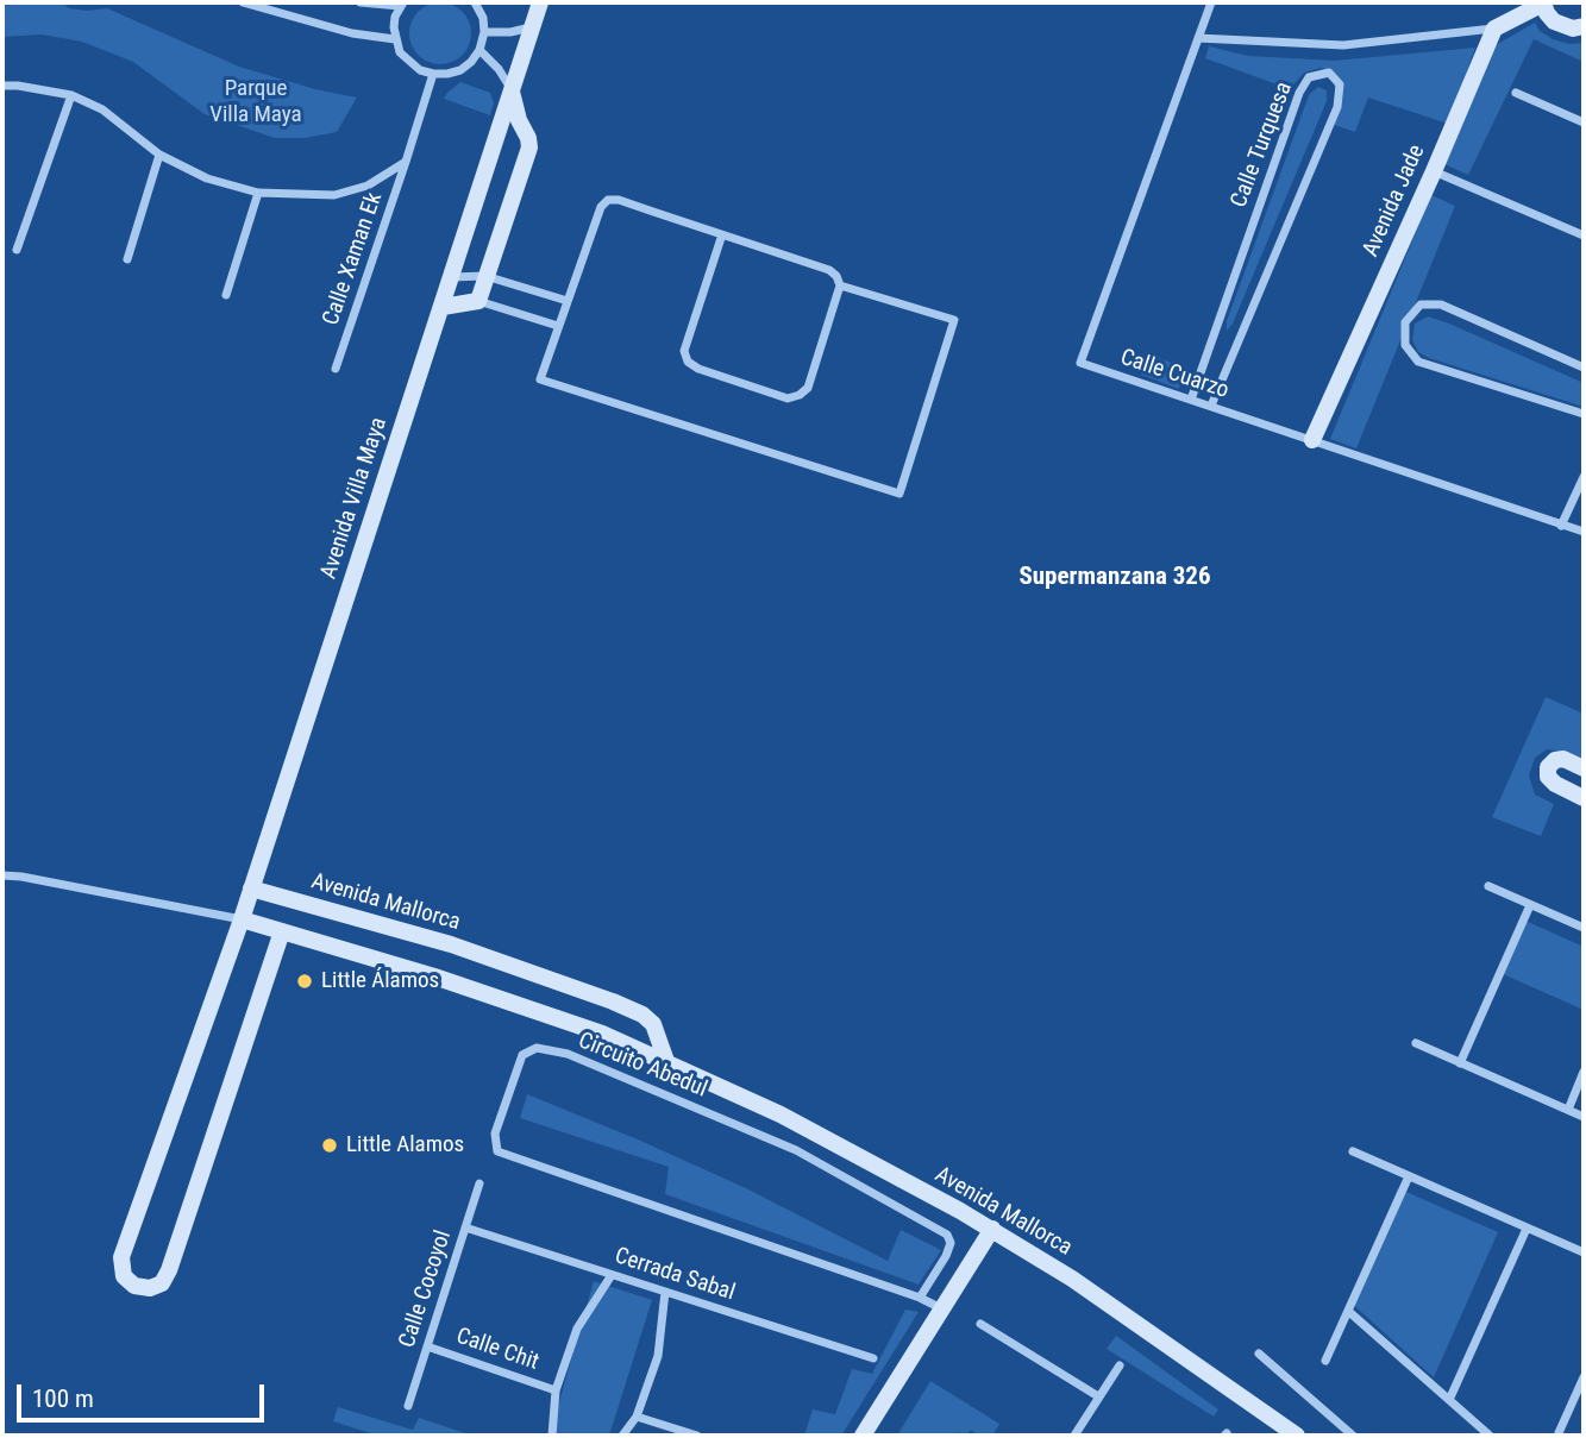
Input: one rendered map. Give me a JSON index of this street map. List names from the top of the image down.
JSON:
{
  "streets": {
    "main road": ["Avenida Jade", "Avenida Villa Maya", "Avenida Mallorca"],
    "street": [
      "Calle Turquesa",
      "Calle Xaman Ek",
      "Calle Cuarzo",
      "Circuito Abedul",
      "Cerrada Sabal",
      "Calle Cocoyol",
      "Calle Chit"
    ]
  },
  "crossings": [
    ["Calle Turquesa", "Calle Cuarzo"],
    ["Avenida Jade", "Calle Cuarzo"],
    ["Avenida Villa Maya", "Avenida Mallorca"],
    ["Cerrada Sabal", "Calle Cocoyol"],
    ["Calle Cocoyol", "Calle Chit"]
  ],
  "districts": ["Supermanzana 326"],
  "parks": ["Parque Villa Maya"],
  "places": ["Little Álamos", "Little Alamos"],
  "scale_bar": "100 m"
}
